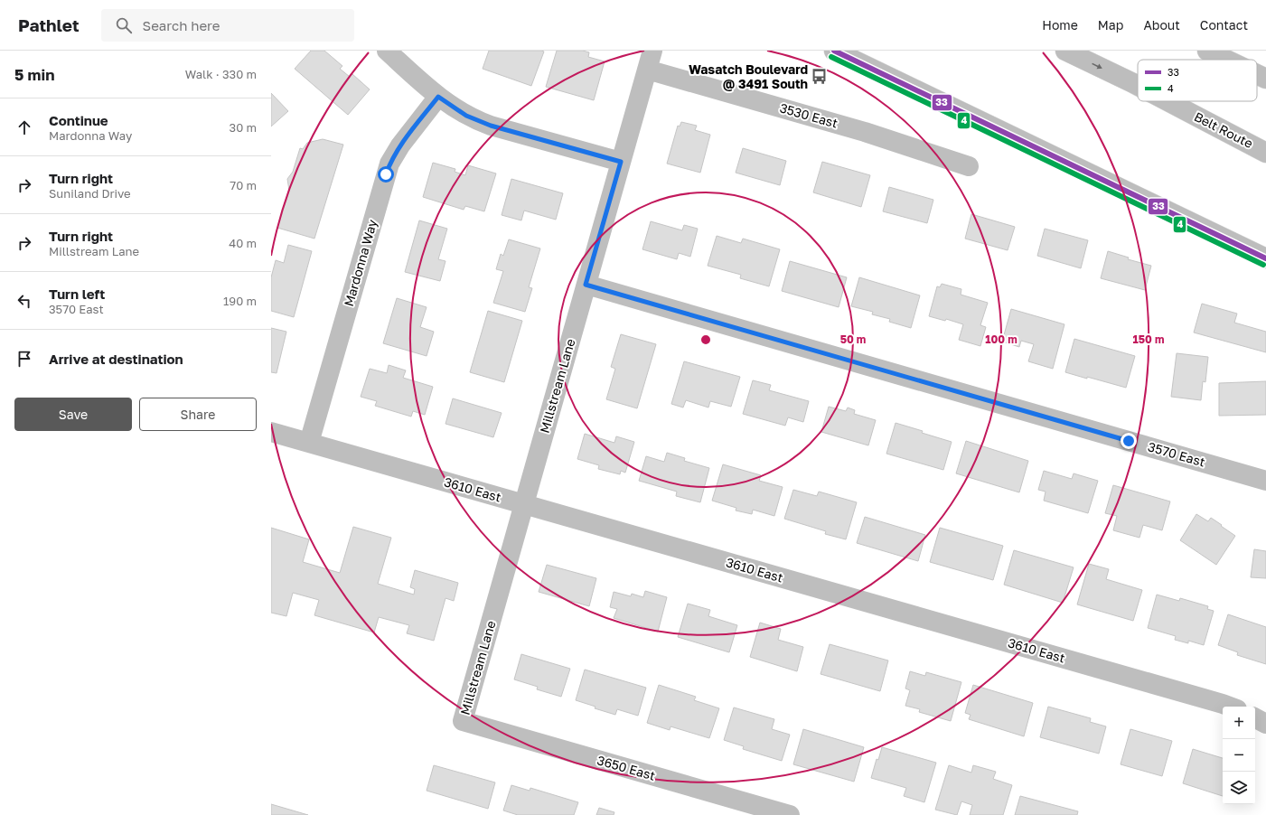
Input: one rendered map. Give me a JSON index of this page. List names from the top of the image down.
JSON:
{
  "streets": {
    "main road": ["Belt Route"],
    "street": [
      "3530 East",
      "Mardonna Way",
      "Millstream Lane",
      "3570 East",
      "3610 East",
      "3650 East"
    ]
  },
  "crossings": [
    ["3530 East", "Millstream Lane"],
    ["Mardonna Way", "3610 East"],
    ["Millstream Lane", "3570 East"],
    ["Millstream Lane", "3610 East"],
    ["Millstream Lane", "3650 East"]
  ],
  "places": {
    "bus stop": ["Wasatch Boulevard @ 3491 South"]
  },
  "lines": ["transit line 33", "transit line 4"],
  "legend": ["33", "4"],
  "page": {
    "header": "Pathlet",
    "search": "Search here",
    "nav": [
      "Home",
      "Map",
      "About",
      "Contact"
    ],
    "heading": ["5 min", "Walk · 330 m"],
    "list": [
      ["Continue", "Mardonna Way", "30 m"],
      ["Turn right", "Suniland Drive", "70 m"],
      ["Turn right", "Millstream Lane", "40 m"],
      ["Turn left", "3570 East", "190 m"],
      "Arrive at destination"
    ],
    "buttons": ["Save", "Share"],
    "map_buttons": ["+", "−"]
  },
  "rings": ["50 m", "100 m", "150 m"]
}
